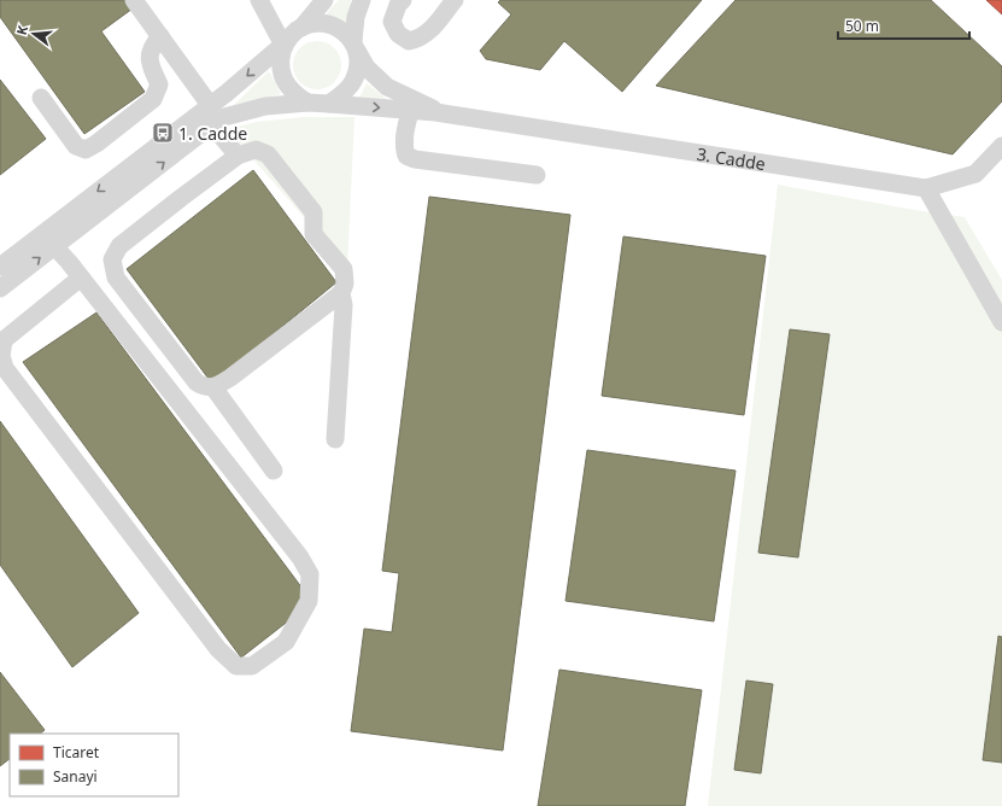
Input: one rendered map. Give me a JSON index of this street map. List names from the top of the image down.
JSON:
{
  "streets": {
    "street": ["3. Cadde"]
  },
  "places": {
    "bus stop": ["1. Cadde"]
  },
  "legend": ["Ticaret", "Sanayi"],
  "scale_bar": "50 m",
  "north": "left"
}
